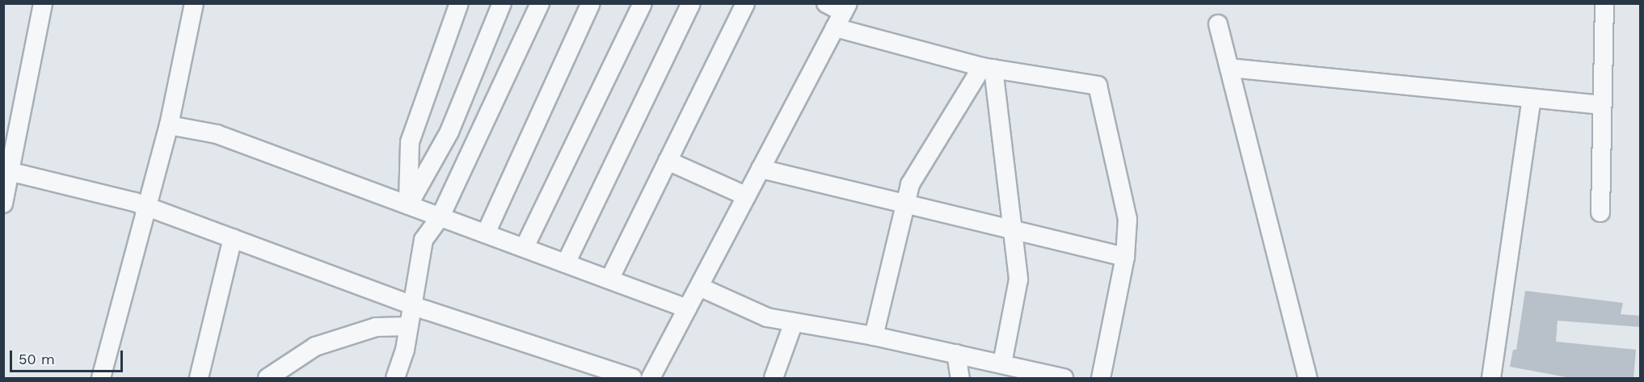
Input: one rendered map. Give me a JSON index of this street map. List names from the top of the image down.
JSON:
{
  "scale_bar": "50 m"
}
